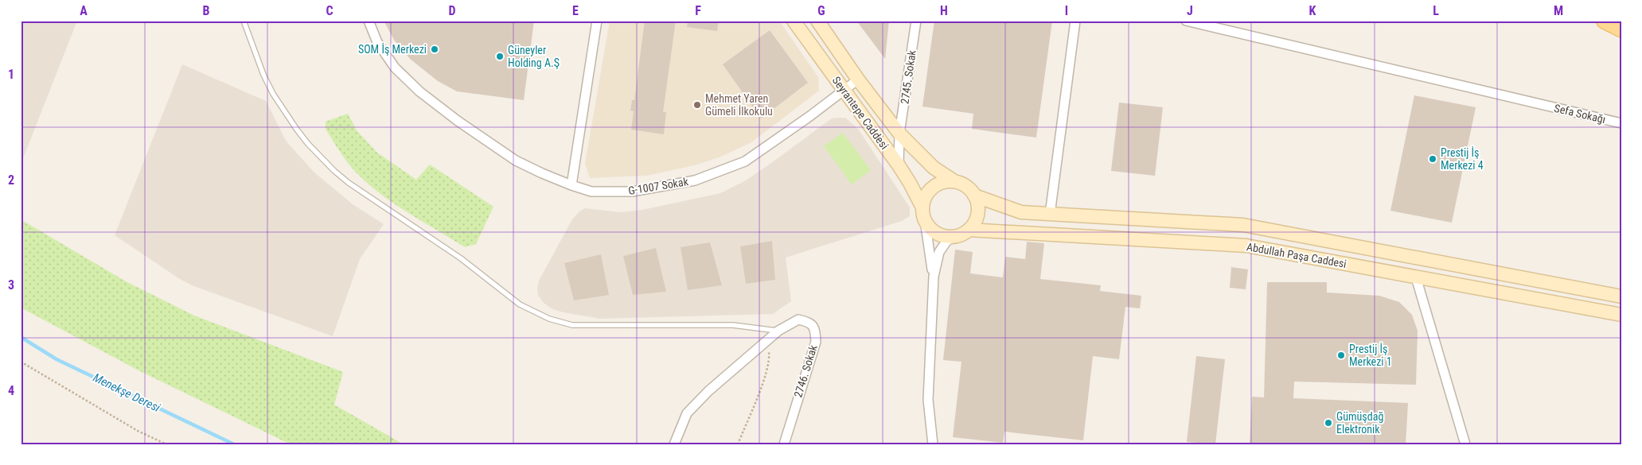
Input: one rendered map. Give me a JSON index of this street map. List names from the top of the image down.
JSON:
{
  "streets": {
    "main road": ["Seyrantepe Caddesi", "Abdullah Paşa Caddesi"],
    "street": [
      "2745. Sokak",
      "Sefa Sokağı",
      "G-1007 Sokak",
      "2746. Sokak"
    ]
  },
  "crossings": [
    ["2745. Sokak", "Seyrantepe Caddesi"],
    ["Seyrantepe Caddesi", "G-1007 Sokak"],
    ["Seyrantepe Caddesi", "Abdullah Paşa Caddesi"]
  ],
  "water": ["Menekşe Deresi"],
  "places": [
    "SOM İş Merkezi",
    "Güneyler Holding A.Ş",
    "Mehmet Yaren Gümeli İlkokulu",
    "Prestij İş Merkezi 4",
    "Prestij İş Merkezi 1",
    "Gümüşdağ Elektronik"
  ],
  "grid": {
    "columns": [
      "A",
      "B",
      "C",
      "D",
      "E",
      "F",
      "G",
      "H",
      "I",
      "J",
      "K",
      "L",
      "M"
    ],
    "rows": [
      "1",
      "2",
      "3",
      "4"
    ]
  }
}
